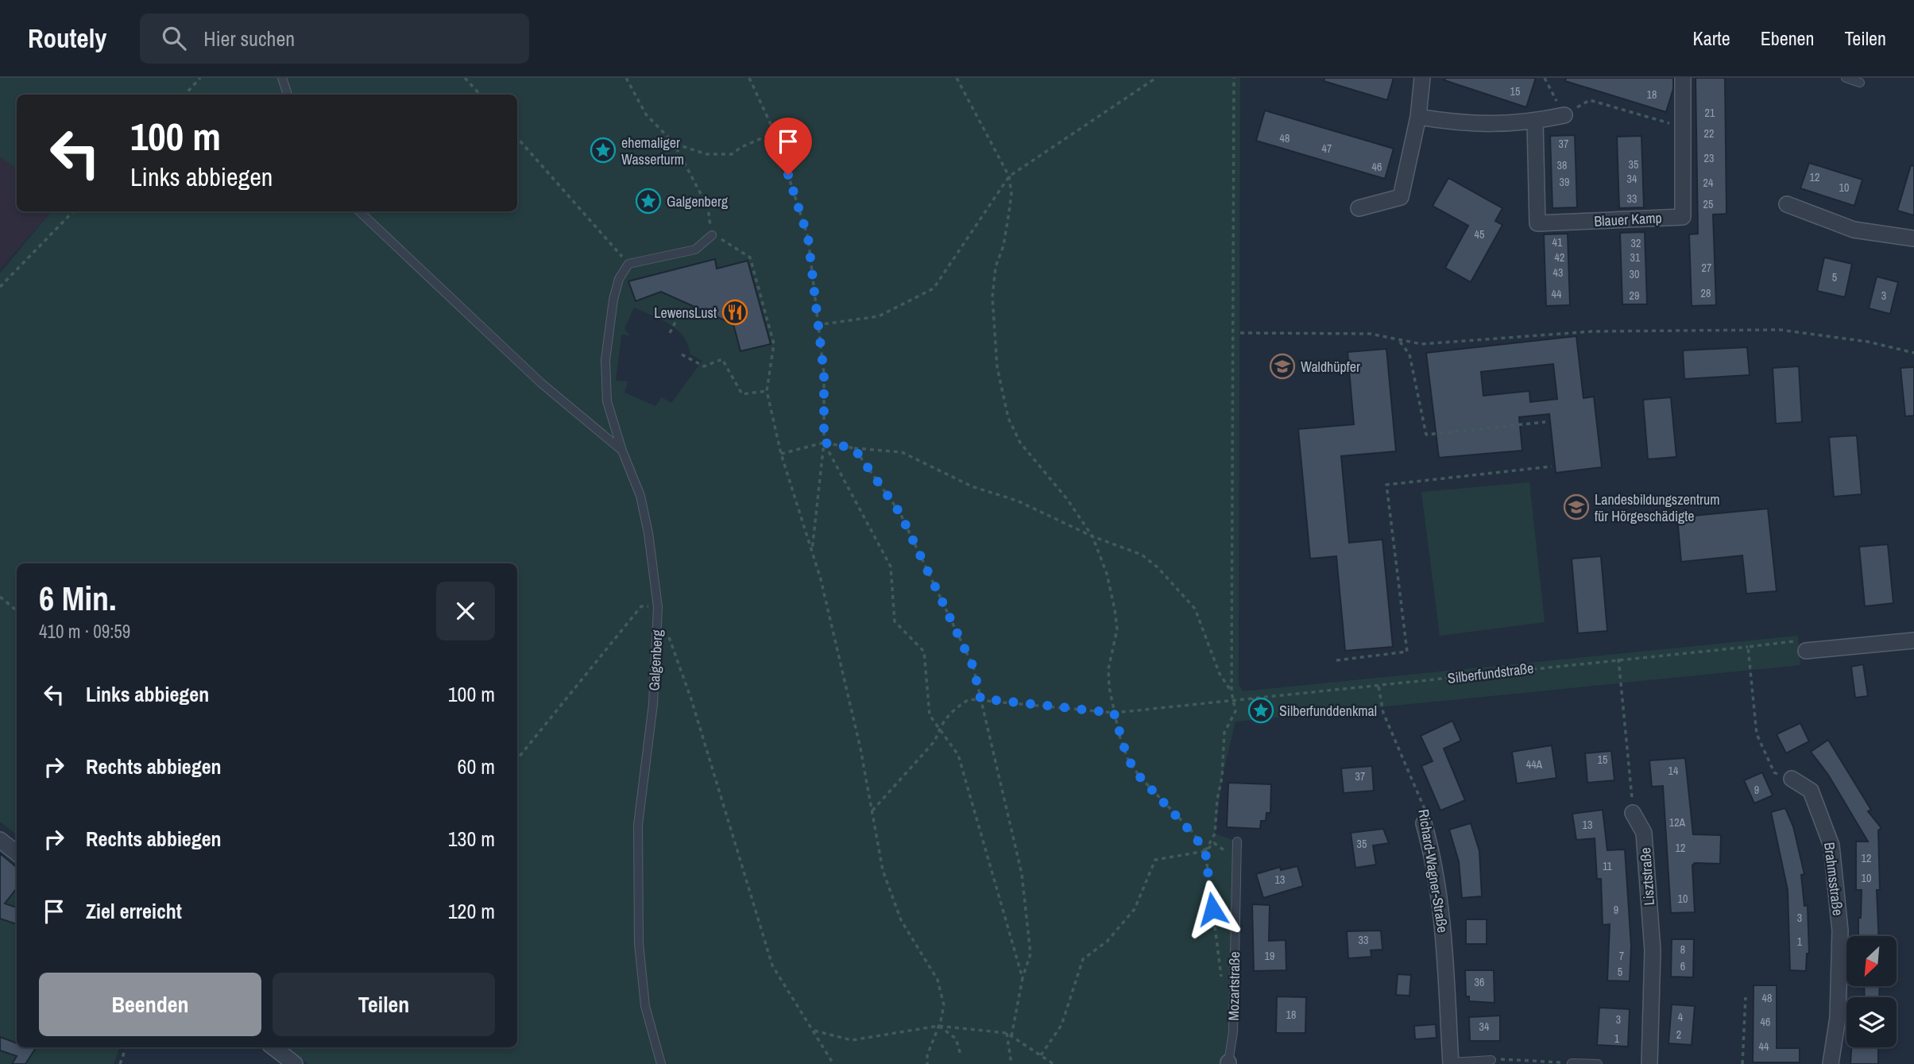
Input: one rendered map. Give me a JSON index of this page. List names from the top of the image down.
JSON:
{
  "streets": {
    "street": [
      "Blauer Kamp",
      "Richard-Wagner-Straße",
      "Lisztstraße",
      "Brahmsstraße"
    ],
    "lane": ["Galgenberg", "Mozartstraße"],
    "path": ["Silberfundstraße"]
  },
  "crossings": [
    ["Silberfundstraße", "Richard-Wagner-Straße"]
  ],
  "places": {
    "place": ["ehemaliger Wasserturm", "Galgenberg", "Silberfunddenkmal"],
    "restaurant": ["LewensLust"],
    "school or university": ["Waldhüpfer", "Landesbildungszentrum für Hörgeschädigte"]
  },
  "house_numbers": [
    "15",
    "18",
    "21",
    "22",
    "48",
    "37",
    "47",
    "23",
    "35",
    "38",
    "46",
    "12",
    "34",
    "39",
    "24",
    "10",
    "33",
    "25",
    "45",
    "41",
    "32",
    "42",
    "31",
    "27",
    "43",
    "30",
    "5",
    "28",
    "44",
    "29",
    "3",
    "15",
    "44A",
    "14",
    "37",
    "9",
    "12A",
    "13",
    "35",
    "12",
    "12",
    "11",
    "10",
    "13",
    "10",
    "9",
    "3",
    "33",
    "1",
    "8",
    "19",
    "7",
    "6",
    "5",
    "36",
    "48",
    "18",
    "4",
    "3",
    "46",
    "34",
    "2",
    "1",
    "44"
  ],
  "north": "bottom left",
  "page": {
    "header": "Routely",
    "search": "Hier suchen",
    "nav": ["Karte", "Ebenen", "Teilen"],
    "turn": ["100 m", "Links abbiegen"],
    "heading": ["6 Min.", "410 m · 09:59"],
    "list": [
      {
        "name": "Links abbiegen",
        "value": "100 m"
      },
      {
        "name": "Rechts abbiegen",
        "value": "60 m"
      },
      {
        "name": "Rechts abbiegen",
        "value": "130 m"
      },
      {
        "name": "Ziel erreicht",
        "value": "120 m"
      }
    ],
    "buttons": ["Beenden", "Teilen"]
  }
}
